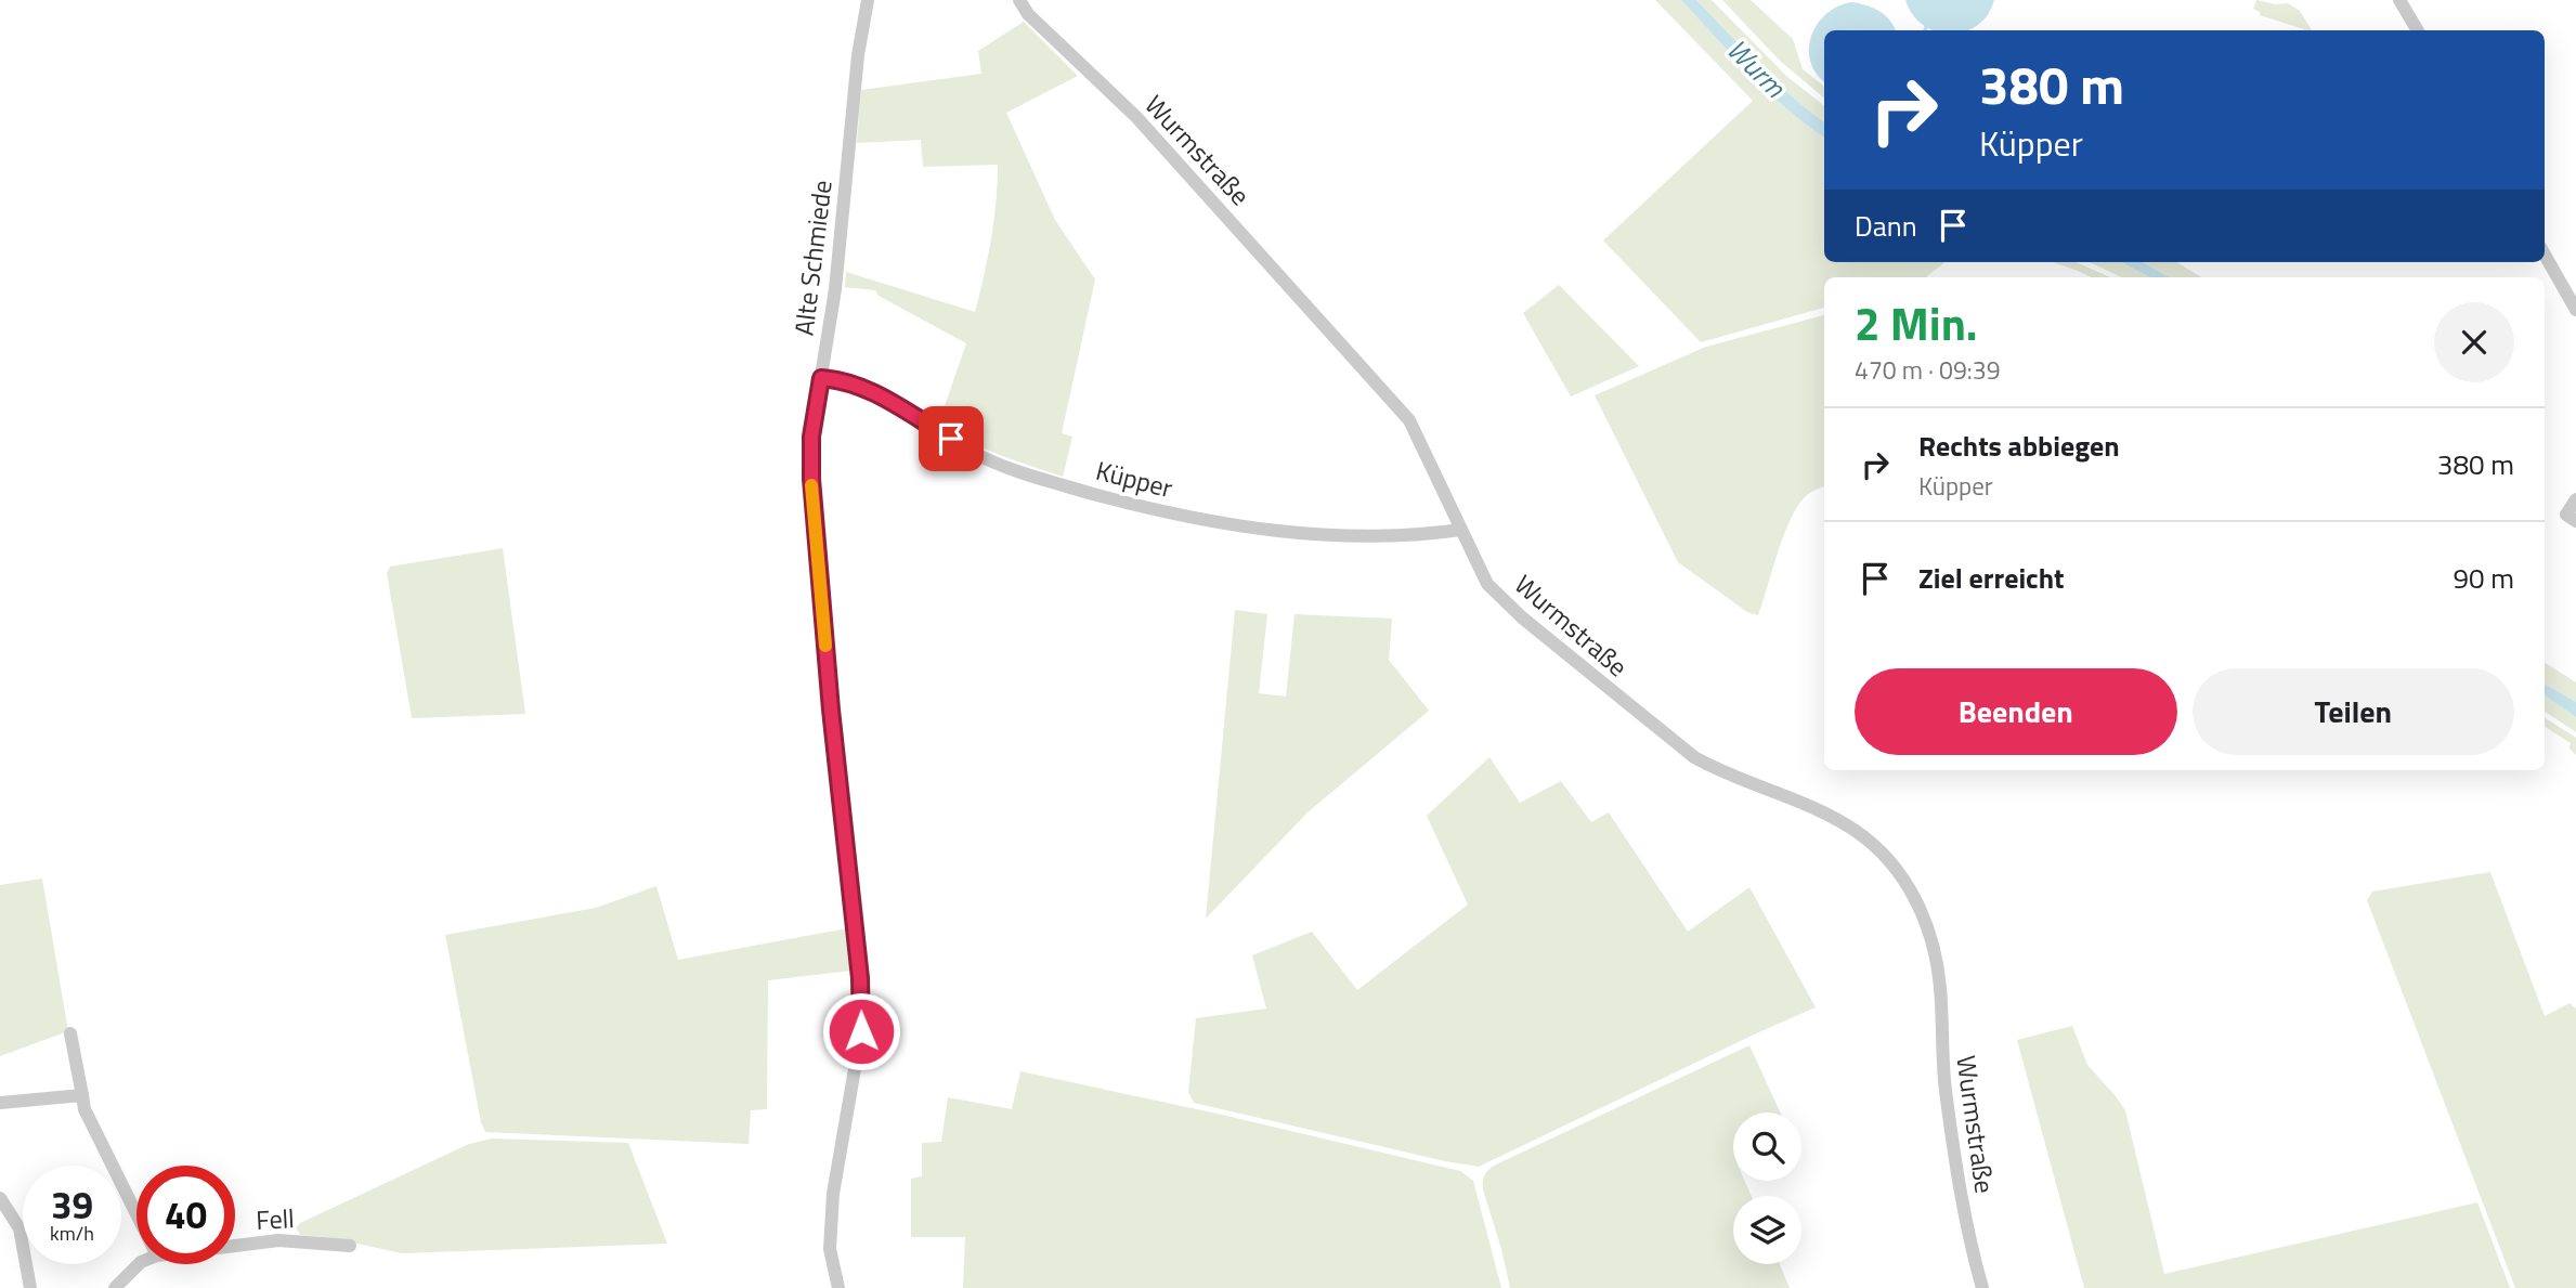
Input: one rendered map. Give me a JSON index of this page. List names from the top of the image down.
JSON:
{
  "streets": {
    "street": [
      "Wurmstraße",
      "Alte Schmiede",
      "Küpper",
      "Fell"
    ]
  },
  "crossings": [
    ["Wurmstraße", "Küpper"],
    ["Alte Schmiede", "Küpper"]
  ],
  "water": ["Wurm"],
  "page": {
    "turn": ["380 m", "Küpper"],
    "then": "Dann",
    "heading": ["2 Min.", "470 m · 09:39"],
    "list": [
      {
        "name": "Rechts abbiegen",
        "note": "Küpper",
        "value": "380 m"
      },
      {
        "name": "Ziel erreicht",
        "value": "90 m"
      }
    ],
    "buttons": ["Beenden", "Teilen"],
    "speed": "39 km/h",
    "limit": "40"
  }
}
